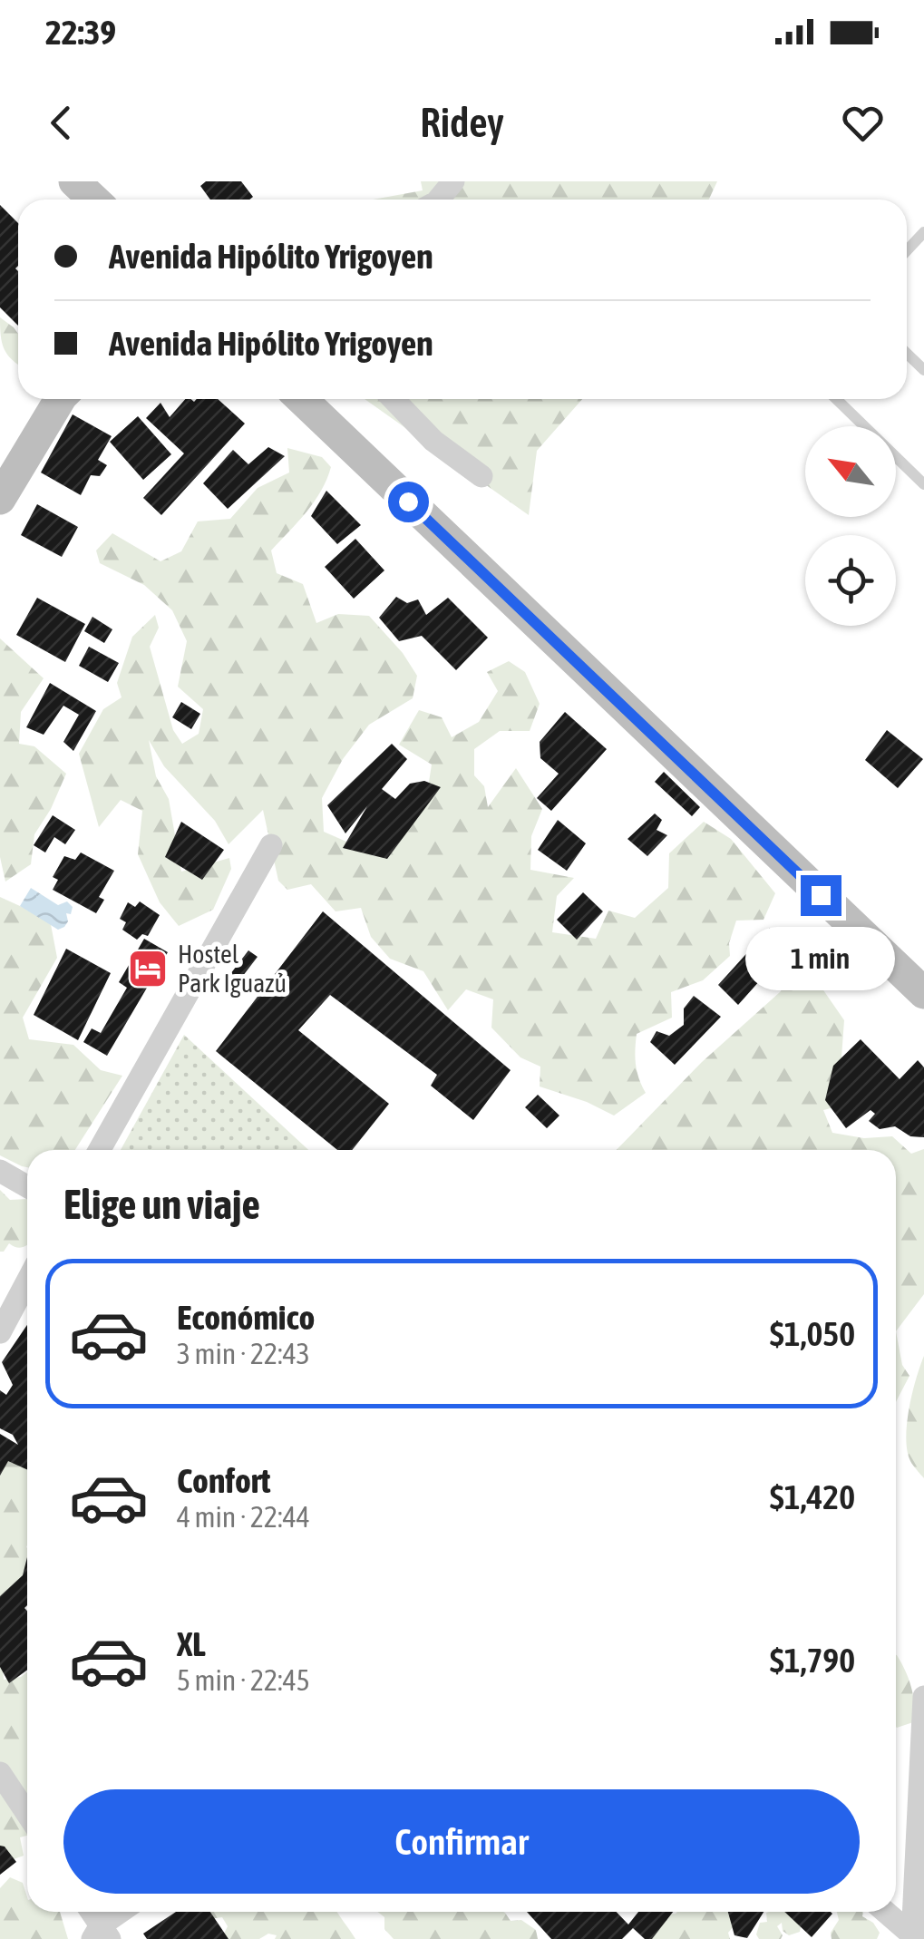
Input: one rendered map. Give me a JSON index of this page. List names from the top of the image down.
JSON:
{
  "places": {
    "hotel": ["Hostel Park Iguazú"]
  },
  "north": "top left",
  "page": {
    "status": "22:39",
    "header": "Ridey",
    "banner": ["Avenida Hipólito Yrigoyen", "Avenida Hipólito Yrigoyen"],
    "bubble": "1 min",
    "heading": "Elige un viaje",
    "list": [
      {
        "name": "Económico",
        "note": "3 min · 22:43",
        "value": "$1,050"
      },
      {
        "name": "Confort",
        "note": "4 min · 22:44",
        "value": "$1,420"
      },
      {
        "name": "XL",
        "note": "5 min · 22:45",
        "value": "$1,790"
      }
    ],
    "buttons": "Confirmar"
  }
}
